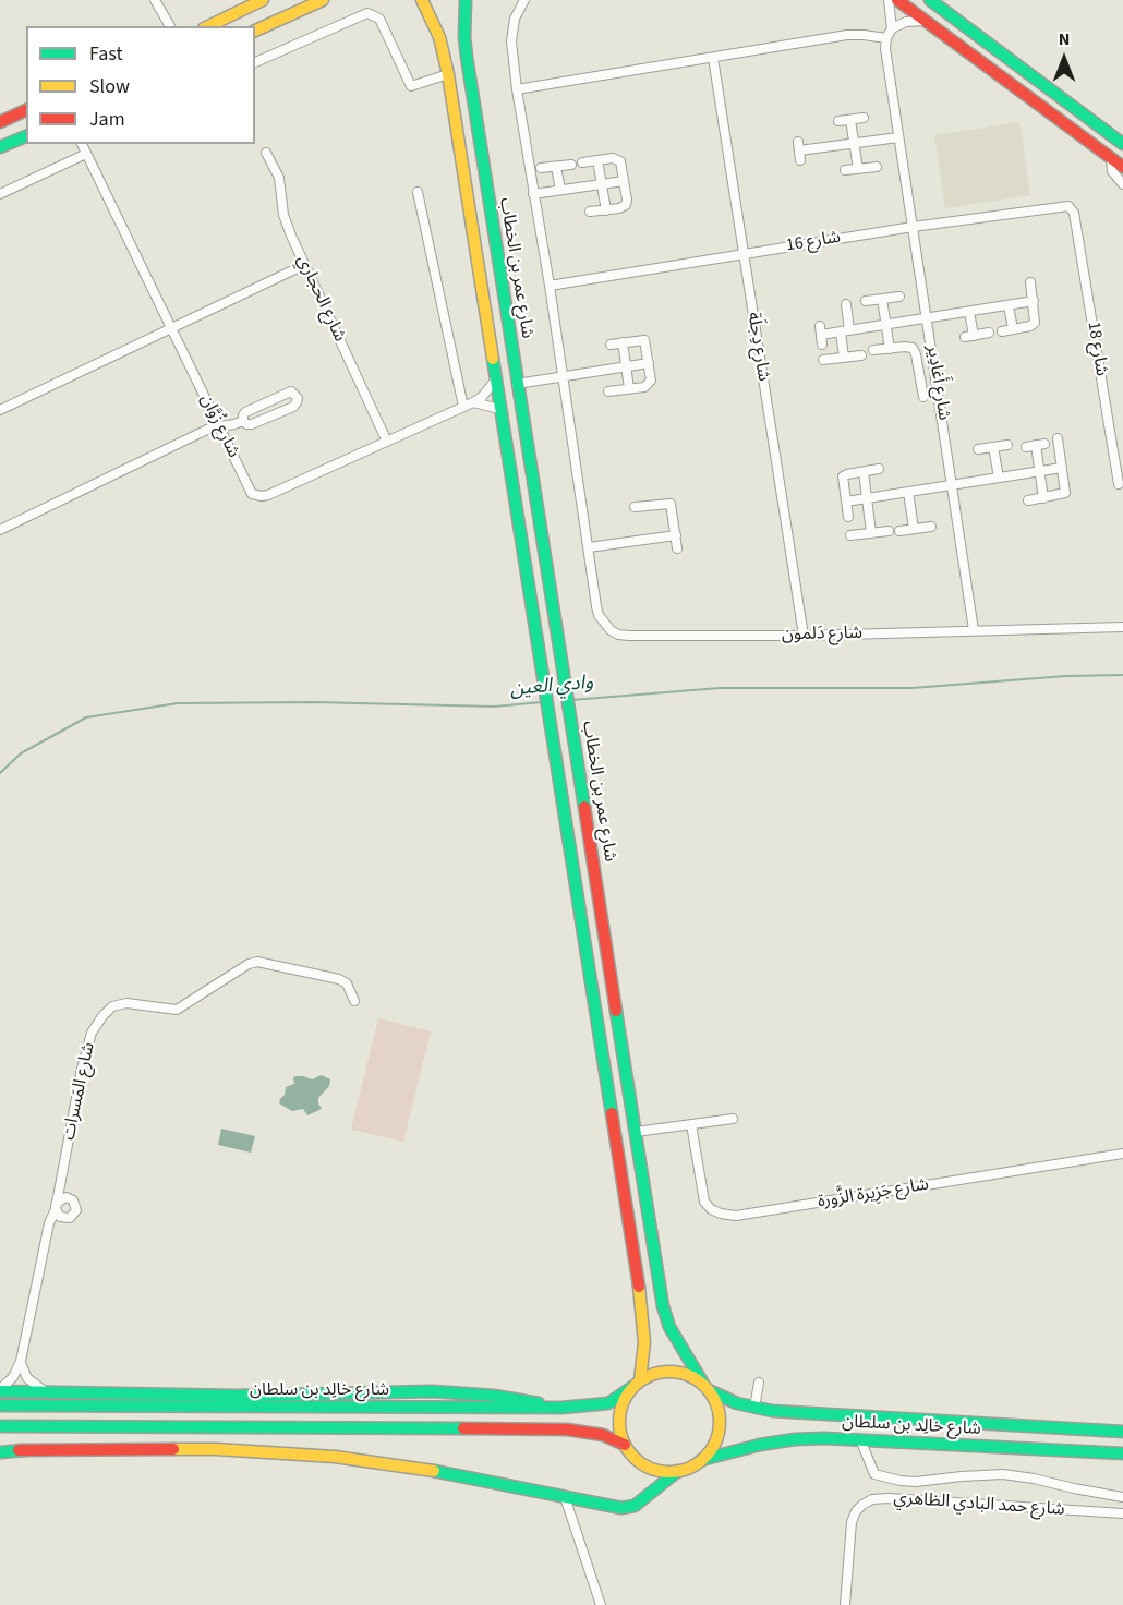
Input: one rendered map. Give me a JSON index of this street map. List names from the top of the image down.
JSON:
{
  "streets": {
    "main road": ["شارع عمر بن الخطاب", "شارع خالِد بن سلطان"],
    "street": [
      "شارع 16",
      "شارع الحجاري",
      "شارع دِجلَة",
      "شارع 18",
      "شارع أَغادِير",
      "شارع زُوَّان",
      "شارع دَلمون",
      "شارع المَسرات",
      "شارع جَزِيرة الزَّورة",
      "شارع حمد البادي الظاهري"
    ]
  },
  "crossings": [
    ["شارع 16", "شارع دِجلَة"],
    ["شارع 16", "شارع 18"],
    ["شارع 16", "شارع أَغادِير"],
    ["شارع 16", "شارع دَلمون"],
    ["شارع عمر بن الخطاب", "شارع زُوَّان"],
    ["شارع عمر بن الخطاب", "شارع خالِد بن سلطان"],
    ["شارع الحجاري", "شارع زُوَّان"],
    ["شارع دِجلَة", "شارع دَلمون"],
    ["شارع أَغادِير", "شارع دَلمون"]
  ],
  "water": ["وادي العين"],
  "legend": ["Fast", "Slow", "Jam"],
  "north": "top"
}
